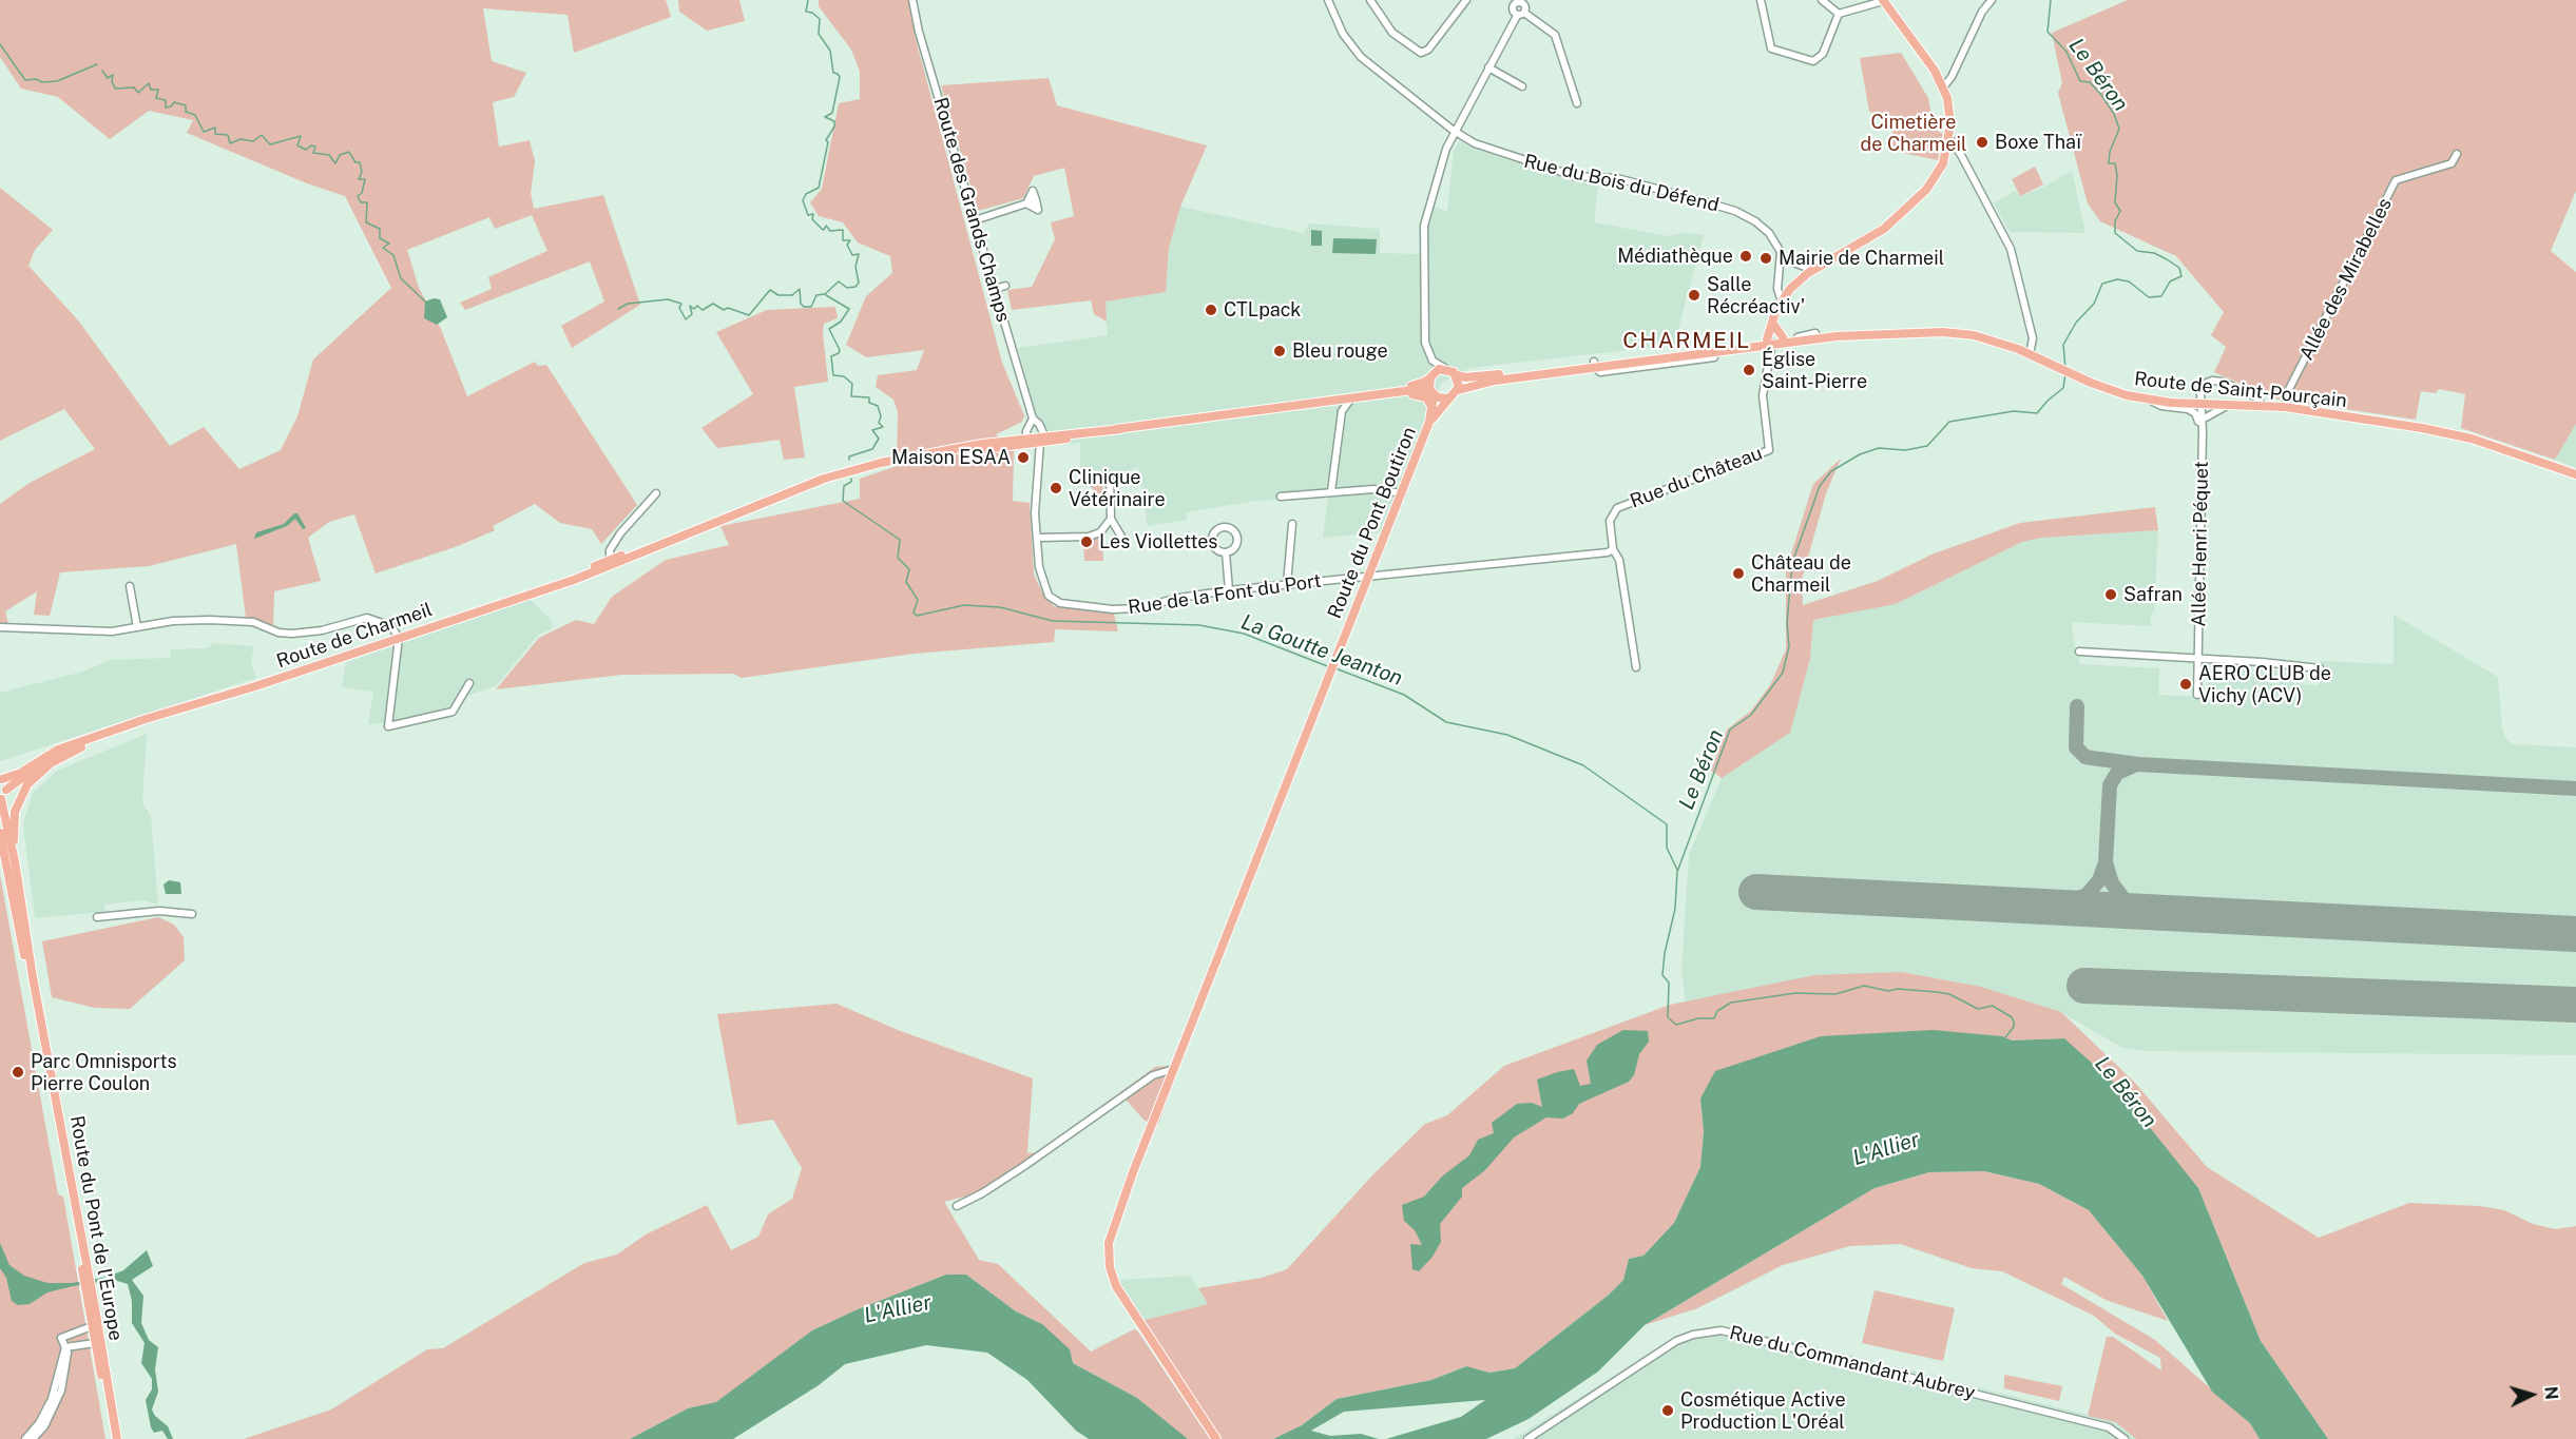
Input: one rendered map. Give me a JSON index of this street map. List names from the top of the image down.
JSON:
{
  "streets": {
    "main road": [
      "Route de Saint-Pourçain",
      "Route du Pont Boutiron",
      "Route de Charmeil",
      "Route du Pont de l'Europe"
    ],
    "street": [
      "Rue du Bois du Défend",
      "Route des Grands Champs",
      "Allée des Mirabelles",
      "Rue du Château",
      "Allée Henri Péquet",
      "Rue de la Font du Port",
      "Rue du Commandant Aubrey"
    ]
  },
  "crossings": [
    ["Route des Grands Champs", "Rue de la Font du Port"],
    ["Allée des Mirabelles", "Route de Saint-Pourçain"],
    ["Route de Saint-Pourçain", "Rue du Château"],
    ["Route de Saint-Pourçain", "Route du Pont Boutiron"],
    ["Route de Saint-Pourçain", "Allée Henri Péquet"],
    ["Route du Pont Boutiron", "Rue de la Font du Port"]
  ],
  "districts": ["CHARMEIL"],
  "water": ["Le Béron", "La Goutte Jeanton", "L'Allier"],
  "parks": ["Cimetière de Charmeil"],
  "places": [
    "Boxe Thaï",
    "Médiathèque",
    "Mairie de Charmeil",
    "Salle Récréactiv'",
    "CTLpack",
    "Bleu rouge",
    "Église Saint-Pierre",
    "Maison ESAA",
    "Clinique Vétérinaire",
    "Les Viollettes",
    "Château de Charmeil",
    "Safran",
    "AERO CLUB de Vichy (ACV)",
    "Parc Omnisports Pierre Coulon",
    "Cosmétique Active Production L'Oréal"
  ],
  "north": "right"
}
